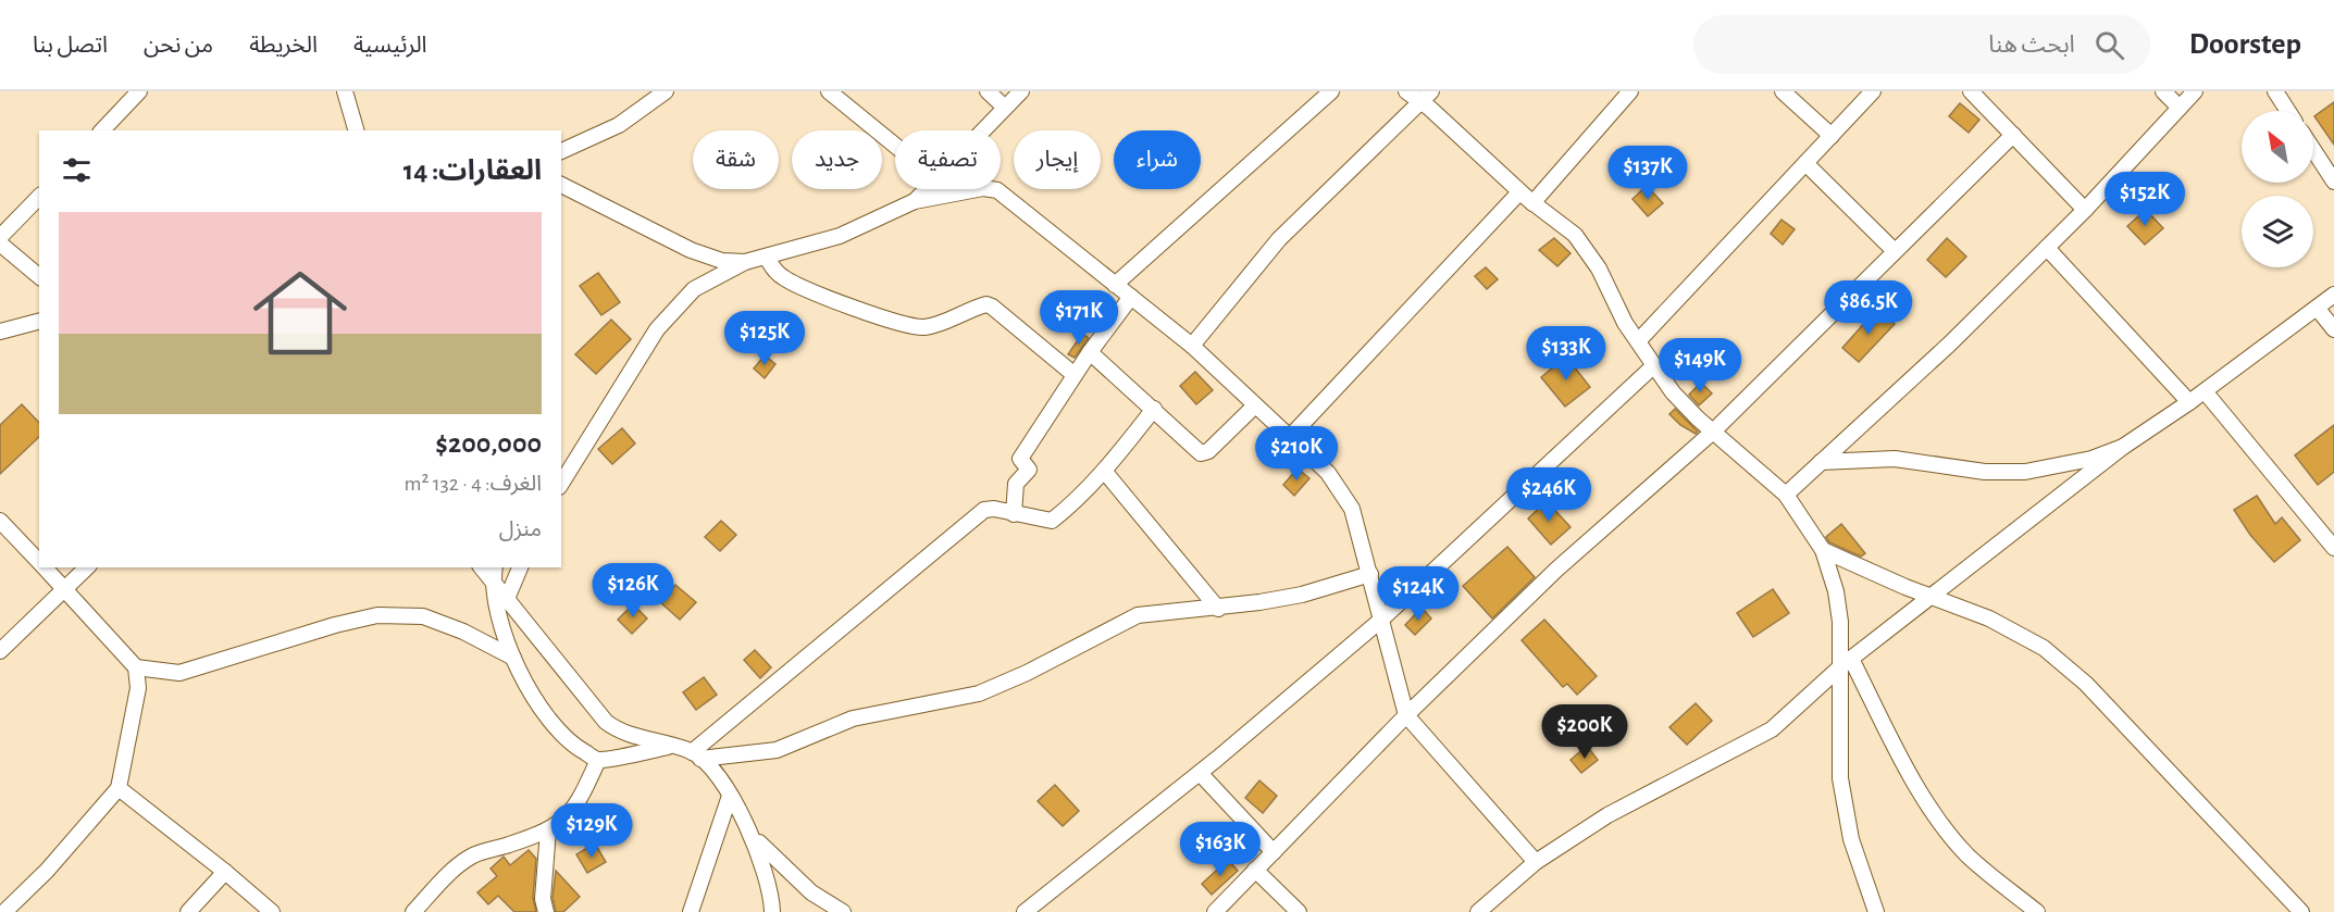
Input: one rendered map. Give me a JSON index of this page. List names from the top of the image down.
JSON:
{
  "north": "top left",
  "page": {
    "header": "Doorstep",
    "search": "ابحث هنا",
    "nav": [
      "الرئيسية",
      "الخريطة",
      "من نحن",
      "اتصل بنا"
    ],
    "chip": [
      "شراء",
      "إيجار",
      "تصفية",
      "جديد",
      "شقة"
    ],
    "heading": "العقارات: 14",
    "price": [
      "$137K",
      "$152K",
      "$86.5K",
      "$171K",
      "$125K",
      "$133K",
      "$149K",
      "$210K",
      "$246K",
      "$126K",
      "$124K",
      "$200K",
      "$129K",
      "$163K"
    ],
    "list": [
      {
        "name": "$200,000",
        "note": "الغرف: 4 · 132 m² · منزل"
      }
    ]
  }
}
